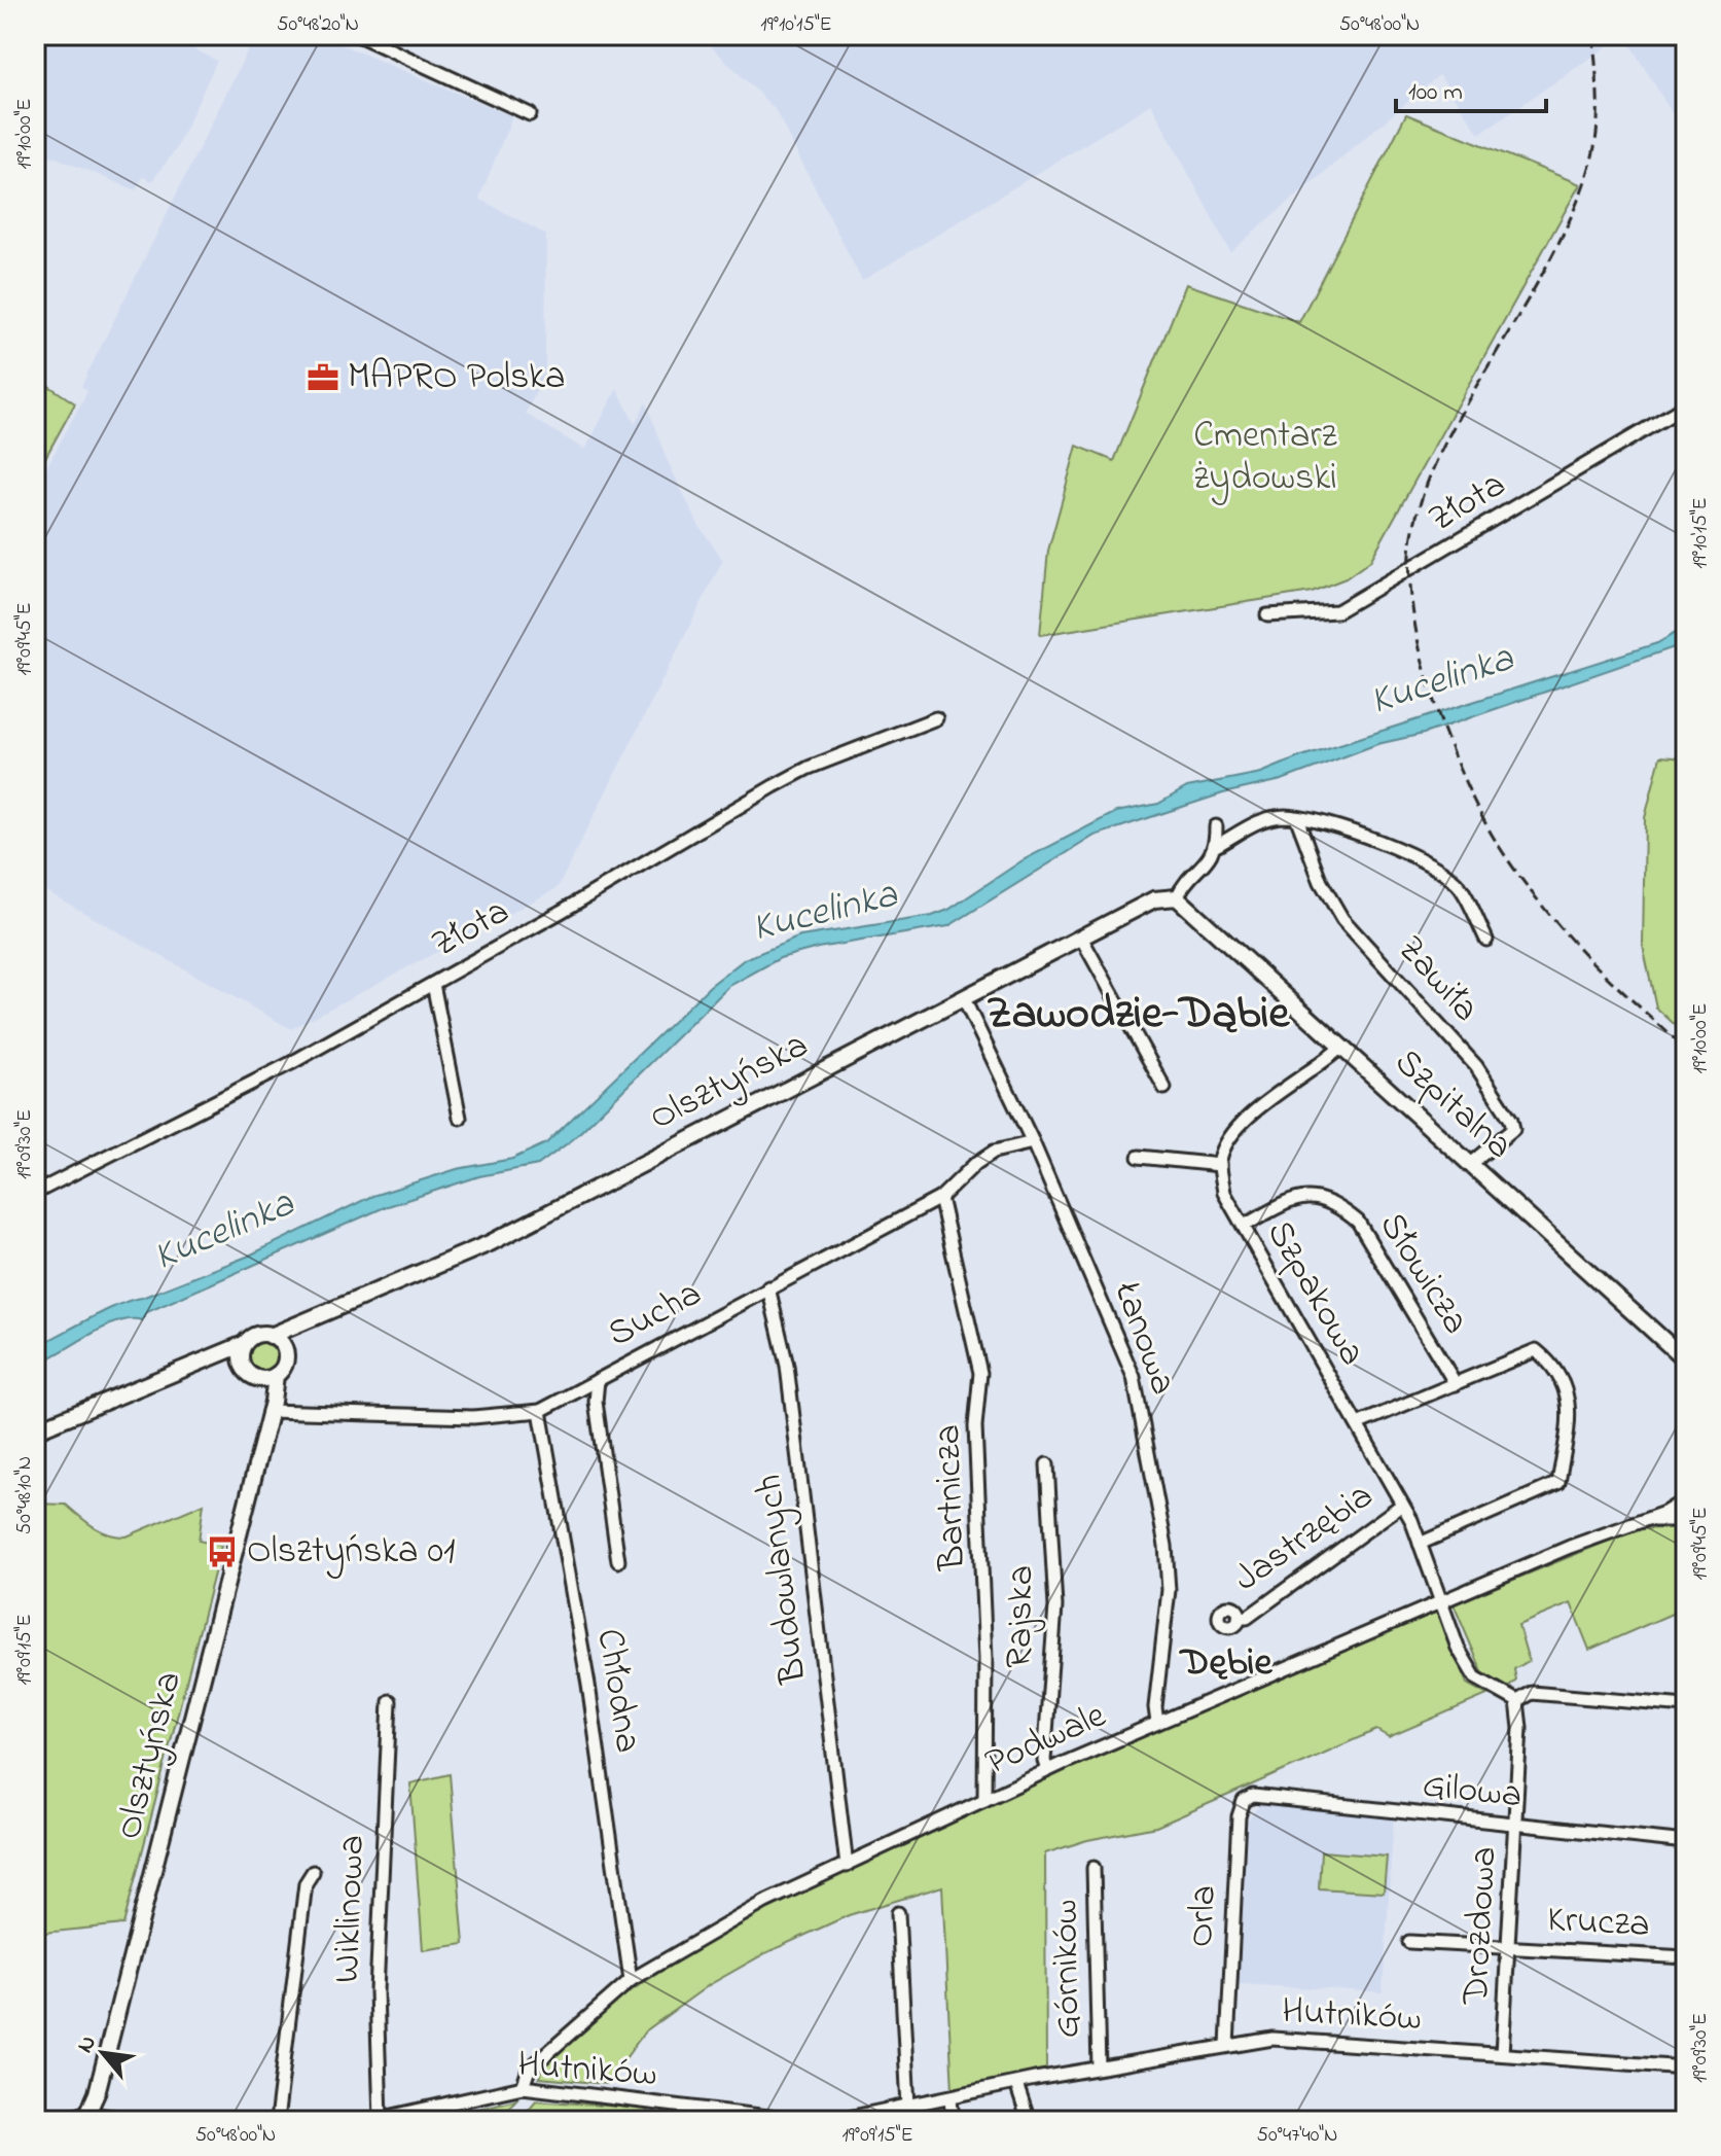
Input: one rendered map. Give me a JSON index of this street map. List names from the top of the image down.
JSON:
{
  "streets": {
    "street": [
      "Złota",
      "Zawiła",
      "Olsztyńska",
      "Szpitalna",
      "Słowicza",
      "Szpakowa",
      "Sucha",
      "Łanowa",
      "Bartnicza",
      "Jastrzębia",
      "Budowlanych",
      "Rajska",
      "Chłodna",
      "Podwale",
      "Gilowa",
      "Wiklinowa",
      "Orla",
      "Krucza",
      "Drozdowa",
      "Górników",
      "Hutników"
    ]
  },
  "crossings": [
    ["Zawiła", "Szpitalna"],
    ["Olsztyńska", "Szpitalna"],
    ["Olsztyńska", "Sucha"],
    ["Olsztyńska", "Łanowa"],
    ["Słowicza", "Szpakowa"],
    ["Szpakowa", "Jastrzębia"],
    ["Szpakowa", "Podwale"],
    ["Szpakowa", "Drozdowa"],
    ["Sucha", "Łanowa"],
    ["Sucha", "Bartnicza"],
    ["Sucha", "Budowlanych"],
    ["Sucha", "Chłodna"],
    ["Łanowa", "Podwale"],
    ["Bartnicza", "Podwale"],
    ["Budowlanych", "Podwale"],
    ["Rajska", "Podwale"],
    ["Chłodna", "Podwale"],
    ["Podwale", "Hutników"],
    ["Gilowa", "Orla"],
    ["Gilowa", "Drozdowa"],
    ["Wiklinowa", "Hutników"],
    ["Orla", "Hutników"],
    ["Krucza", "Drozdowa"],
    ["Drozdowa", "Hutników"],
    ["Górników", "Hutników"]
  ],
  "districts": ["Zawodzie-Dąbie", "Dębie"],
  "water": ["Kucelinka"],
  "parks": ["Cmentarz żydowski"],
  "places": {
    "office": ["MAPRO Polska"],
    "bus stop": ["Olsztyńska 01"]
  },
  "scale_bar": "100 m",
  "north": "top left",
  "coordinates": [
    "50°48'20\"N",
    "19°10'15\"E",
    "50°48'00\"N",
    "19°10'00\"E",
    "19°09'45\"E",
    "19°09'30\"E",
    "50°48'10\"N",
    "19°09'15\"E",
    "50°47'40\"N"
  ]
}
